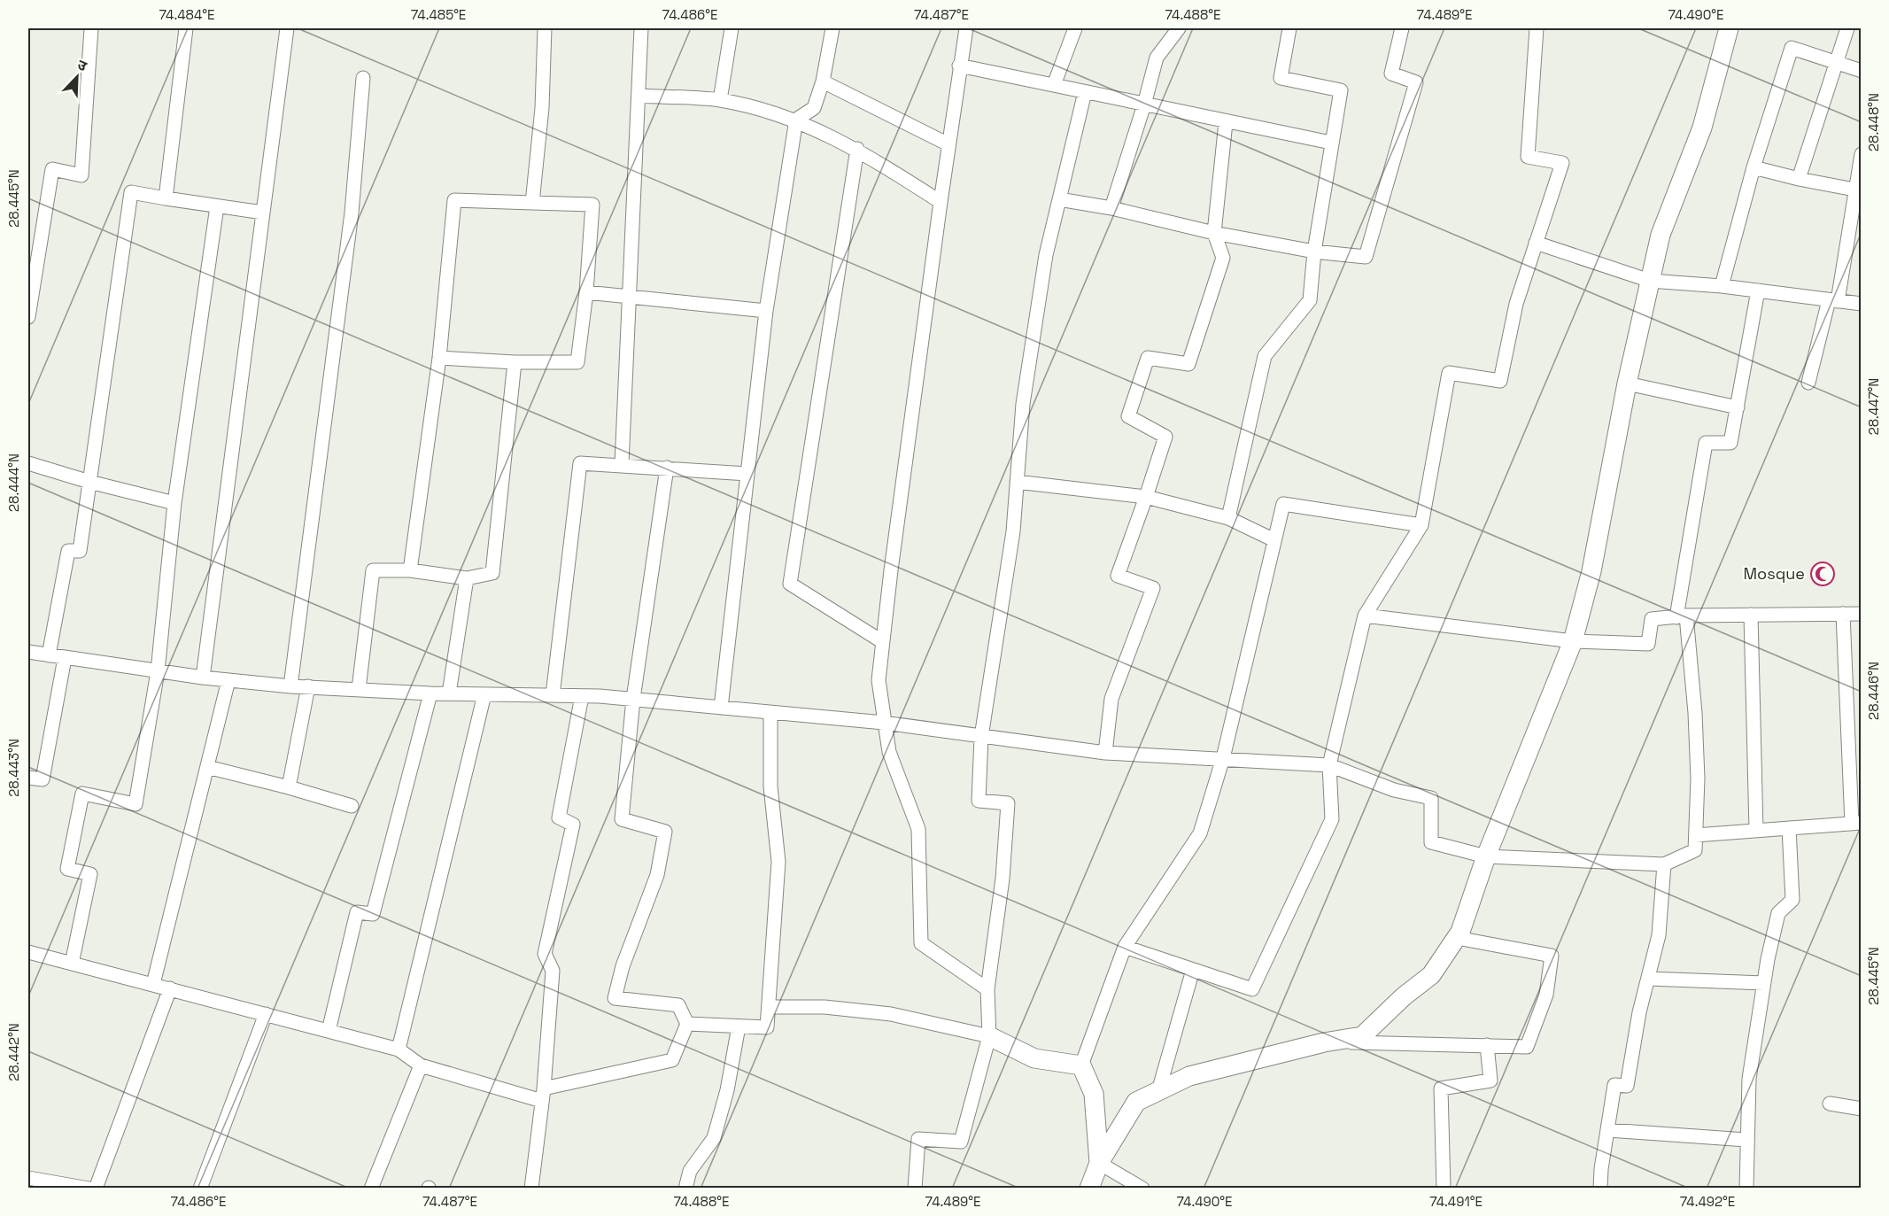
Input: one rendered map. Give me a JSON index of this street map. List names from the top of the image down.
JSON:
{
  "places": {
    "mosque": ["Mosque"]
  },
  "north": "top right",
  "coordinates": [
    "74.484°E",
    "74.485°E",
    "74.486°E",
    "74.487°E",
    "74.488°E",
    "74.489°E",
    "74.490°E",
    "28.448°N",
    "28.445°N",
    "28.447°N",
    "28.444°N",
    "28.446°N",
    "28.443°N",
    "28.442°N",
    "74.491°E",
    "74.492°E"
  ]
}
